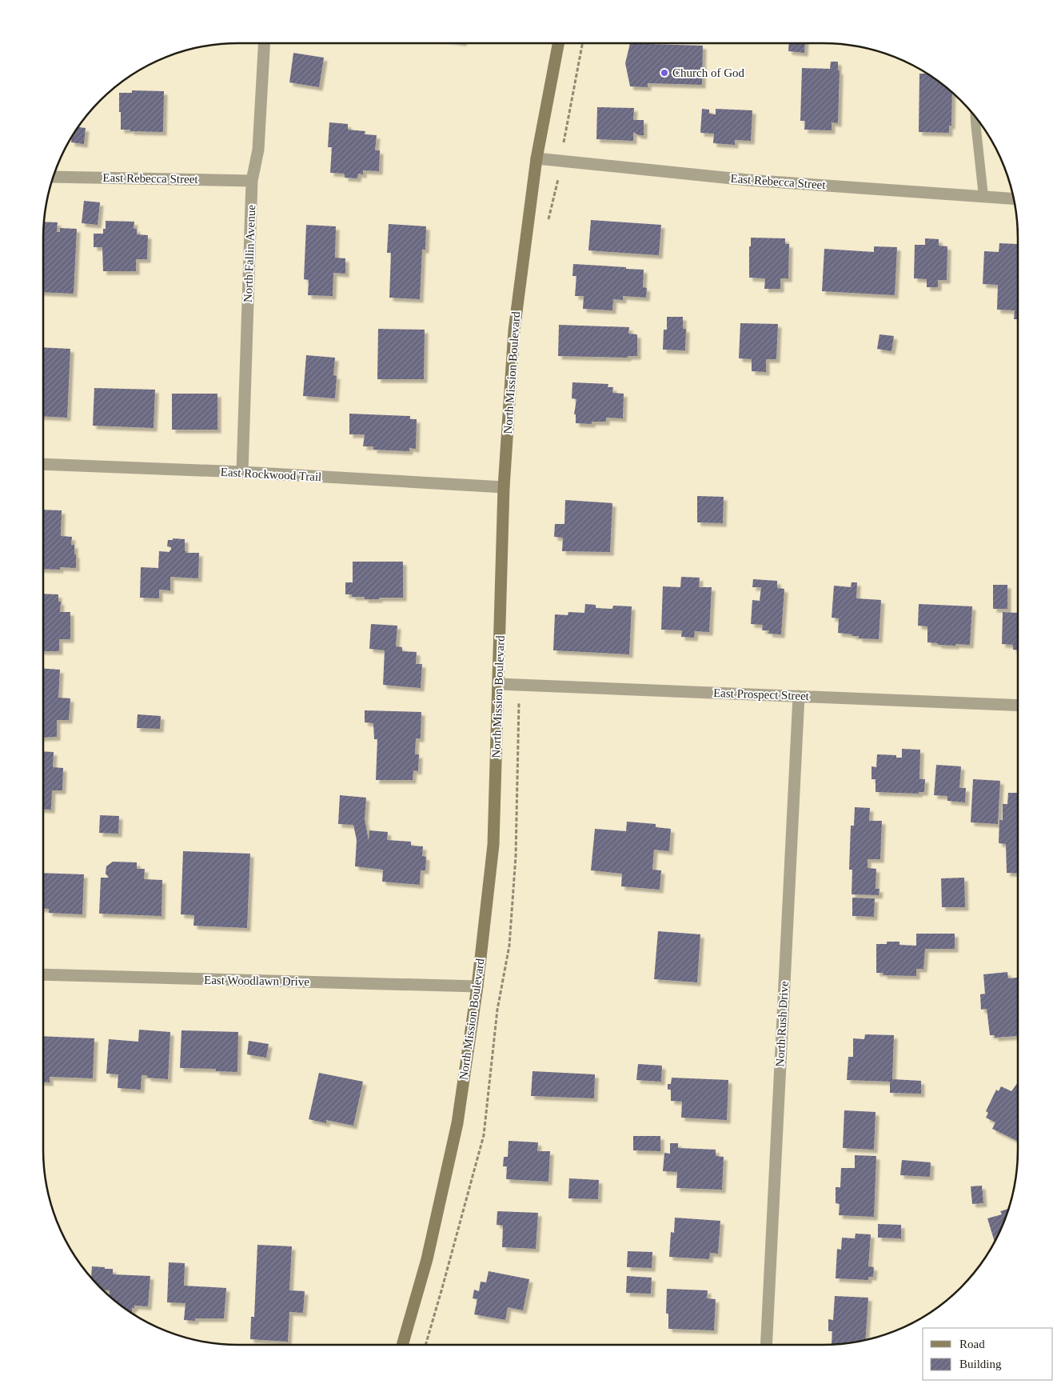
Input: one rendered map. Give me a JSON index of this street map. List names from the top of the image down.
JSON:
{
  "streets": {
    "main road": ["North Mission Boulevard"],
    "street": [
      "East Rebecca Street",
      "North Fallin Avenue",
      "East Rockwood Trail",
      "East Prospect Street",
      "East Woodlawn Drive",
      "North Rush Drive"
    ]
  },
  "crossings": [
    ["East Rebecca Street", "North Fallin Avenue"],
    ["East Rebecca Street", "North Mission Boulevard"],
    ["North Fallin Avenue", "East Rockwood Trail"],
    ["North Mission Boulevard", "East Rockwood Trail"],
    ["North Mission Boulevard", "East Prospect Street"],
    ["North Mission Boulevard", "East Woodlawn Drive"],
    ["East Prospect Street", "North Rush Drive"]
  ],
  "places": ["Church of God"],
  "legend": ["Road", "Building"]
}
